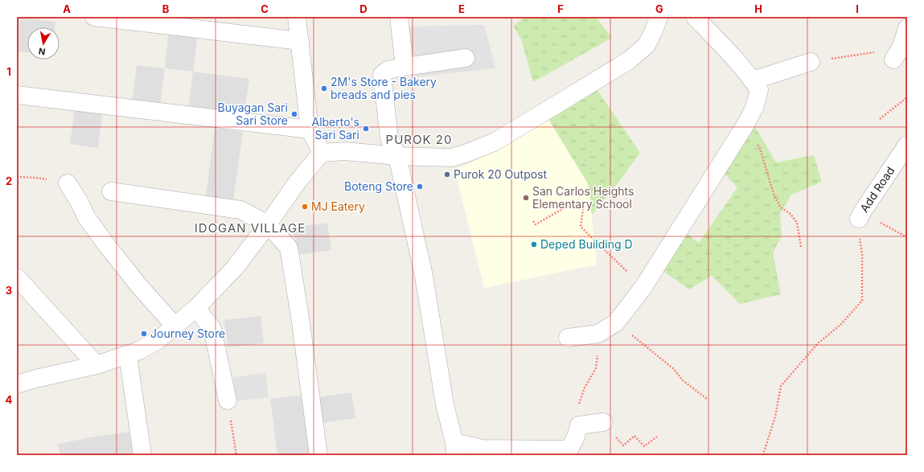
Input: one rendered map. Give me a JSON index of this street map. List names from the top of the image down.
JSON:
{
  "streets": {
    "street": ["Add Road"]
  },
  "districts": ["PUROK 20", "IDOGAN VILLAGE"],
  "places": [
    "2M's Store - Bakery breads and pies",
    "Buyagan Sari Sari Store",
    "Alberto's Sari Sari",
    "Purok 20 Outpost",
    "Boteng Store",
    "San Carlos Heights Elementary School",
    "MJ Eatery",
    "Deped Building D",
    "Journey Store"
  ],
  "north": "bottom",
  "grid": {
    "columns": [
      "A",
      "B",
      "C",
      "D",
      "E",
      "F",
      "G",
      "H",
      "I"
    ],
    "rows": [
      "1",
      "2",
      "3",
      "4"
    ]
  }
}
